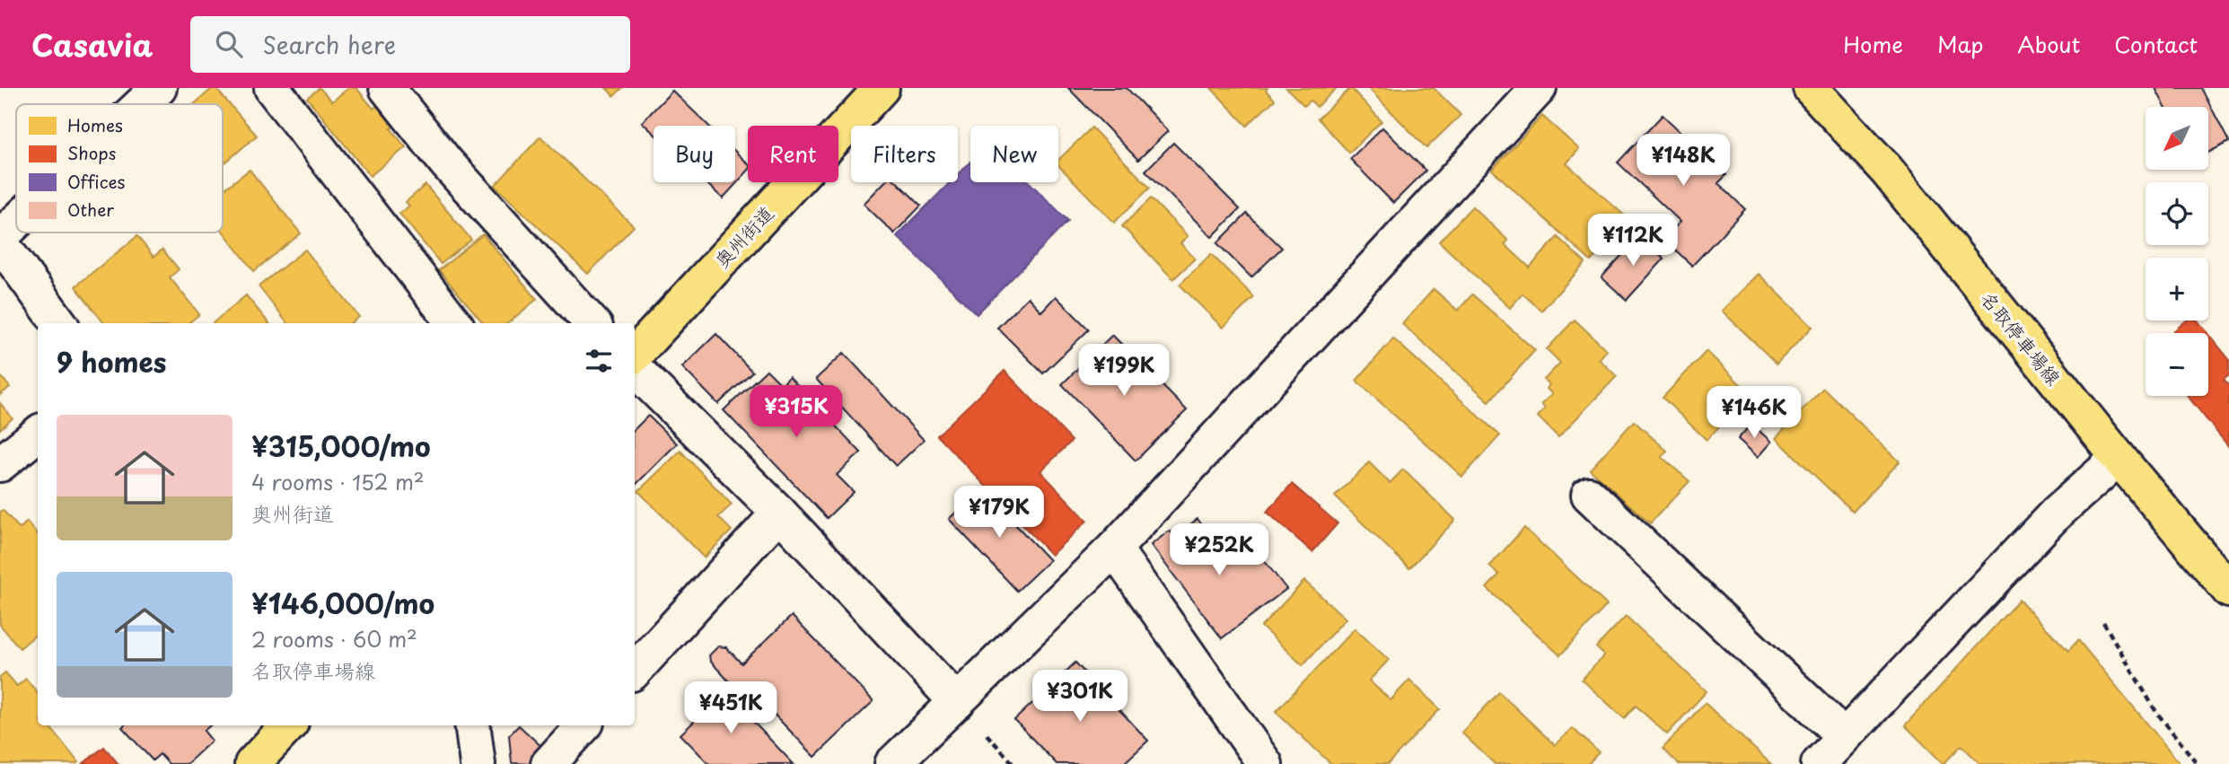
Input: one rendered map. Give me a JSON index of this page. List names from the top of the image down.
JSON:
{
  "streets": {
    "main road": ["奥州街道", "名取停車場線"]
  },
  "legend": [
    "Homes",
    "Shops",
    "Offices",
    "Other"
  ],
  "north": "bottom left",
  "page": {
    "header": "Casavia",
    "search": "Search here",
    "nav": [
      "Home",
      "Map",
      "About",
      "Contact"
    ],
    "map_buttons": ["+", "−"],
    "chip": [
      "Buy",
      "Rent",
      "Filters",
      "New"
    ],
    "price": [
      "¥148K",
      "¥112K",
      "¥199K",
      "¥315K",
      "¥146K",
      "¥179K",
      "¥252K",
      "¥301K",
      "¥451K"
    ],
    "heading": "9 homes",
    "list": [
      {
        "name": "¥315,000/mo",
        "note": "4 rooms · 152 m² · 奥州街道"
      },
      {
        "name": "¥146,000/mo",
        "note": "2 rooms · 60 m² · 名取停車場線"
      }
    ]
  }
}
